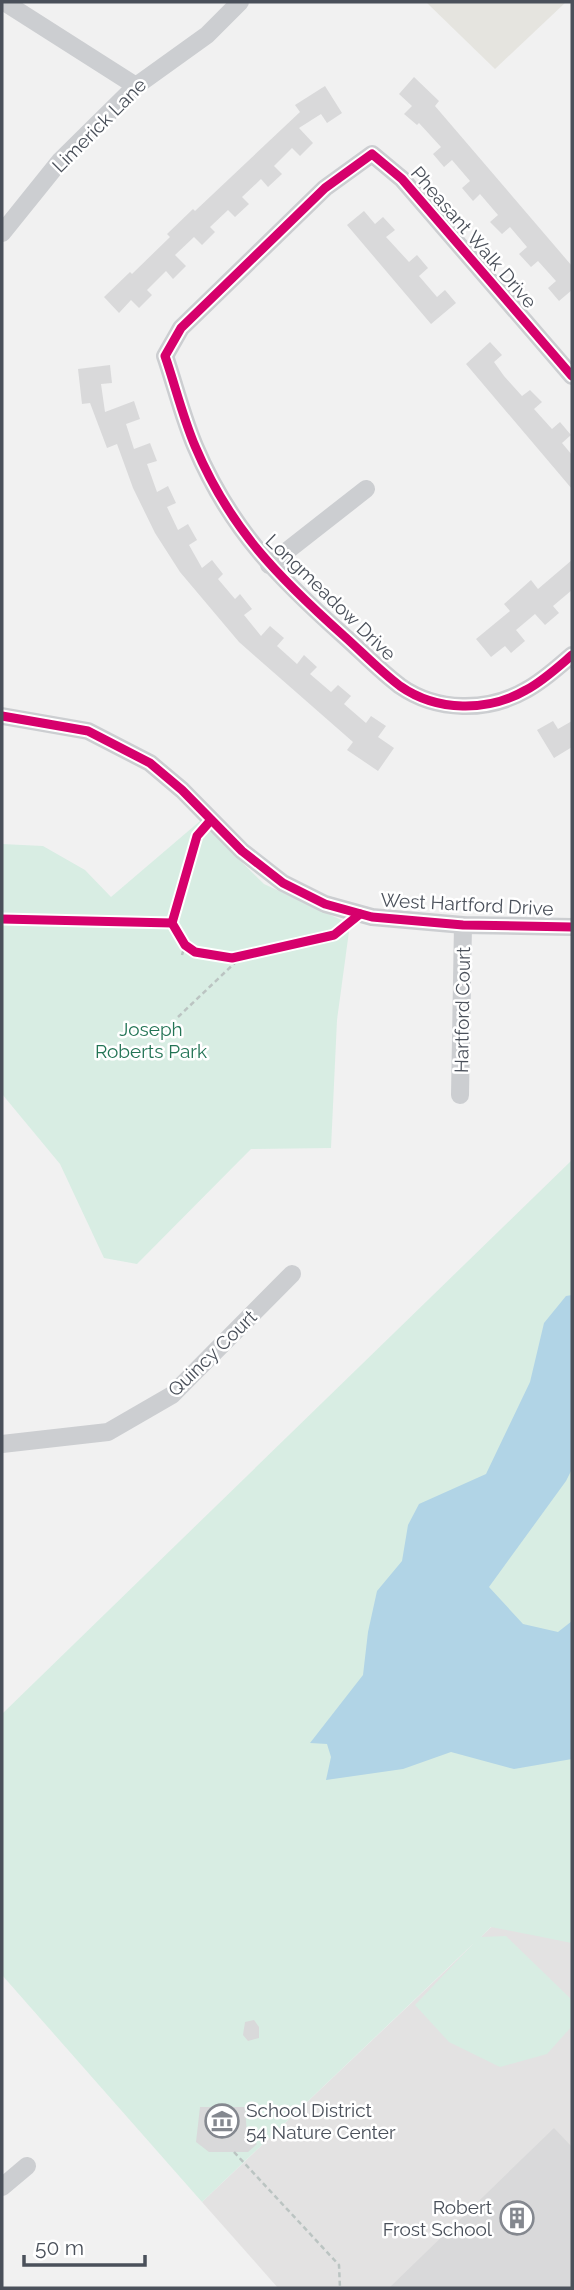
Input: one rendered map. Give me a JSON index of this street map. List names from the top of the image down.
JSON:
{
  "streets": {
    "street": [
      "Limerick Lane",
      "Pheasant Walk Drive",
      "Longmeadow Drive",
      "West Hartford Drive",
      "Hartford Court",
      "Quincy Court"
    ]
  },
  "crossings": [
    ["Pheasant Walk Drive", "Longmeadow Drive"],
    ["West Hartford Drive", "Hartford Court"]
  ],
  "parks": ["Joseph Roberts Park"],
  "places": {
    "museum": ["School District 54 Nature Center"],
    "building": ["Robert Frost School"]
  },
  "scale_bar": "50 m"
}
